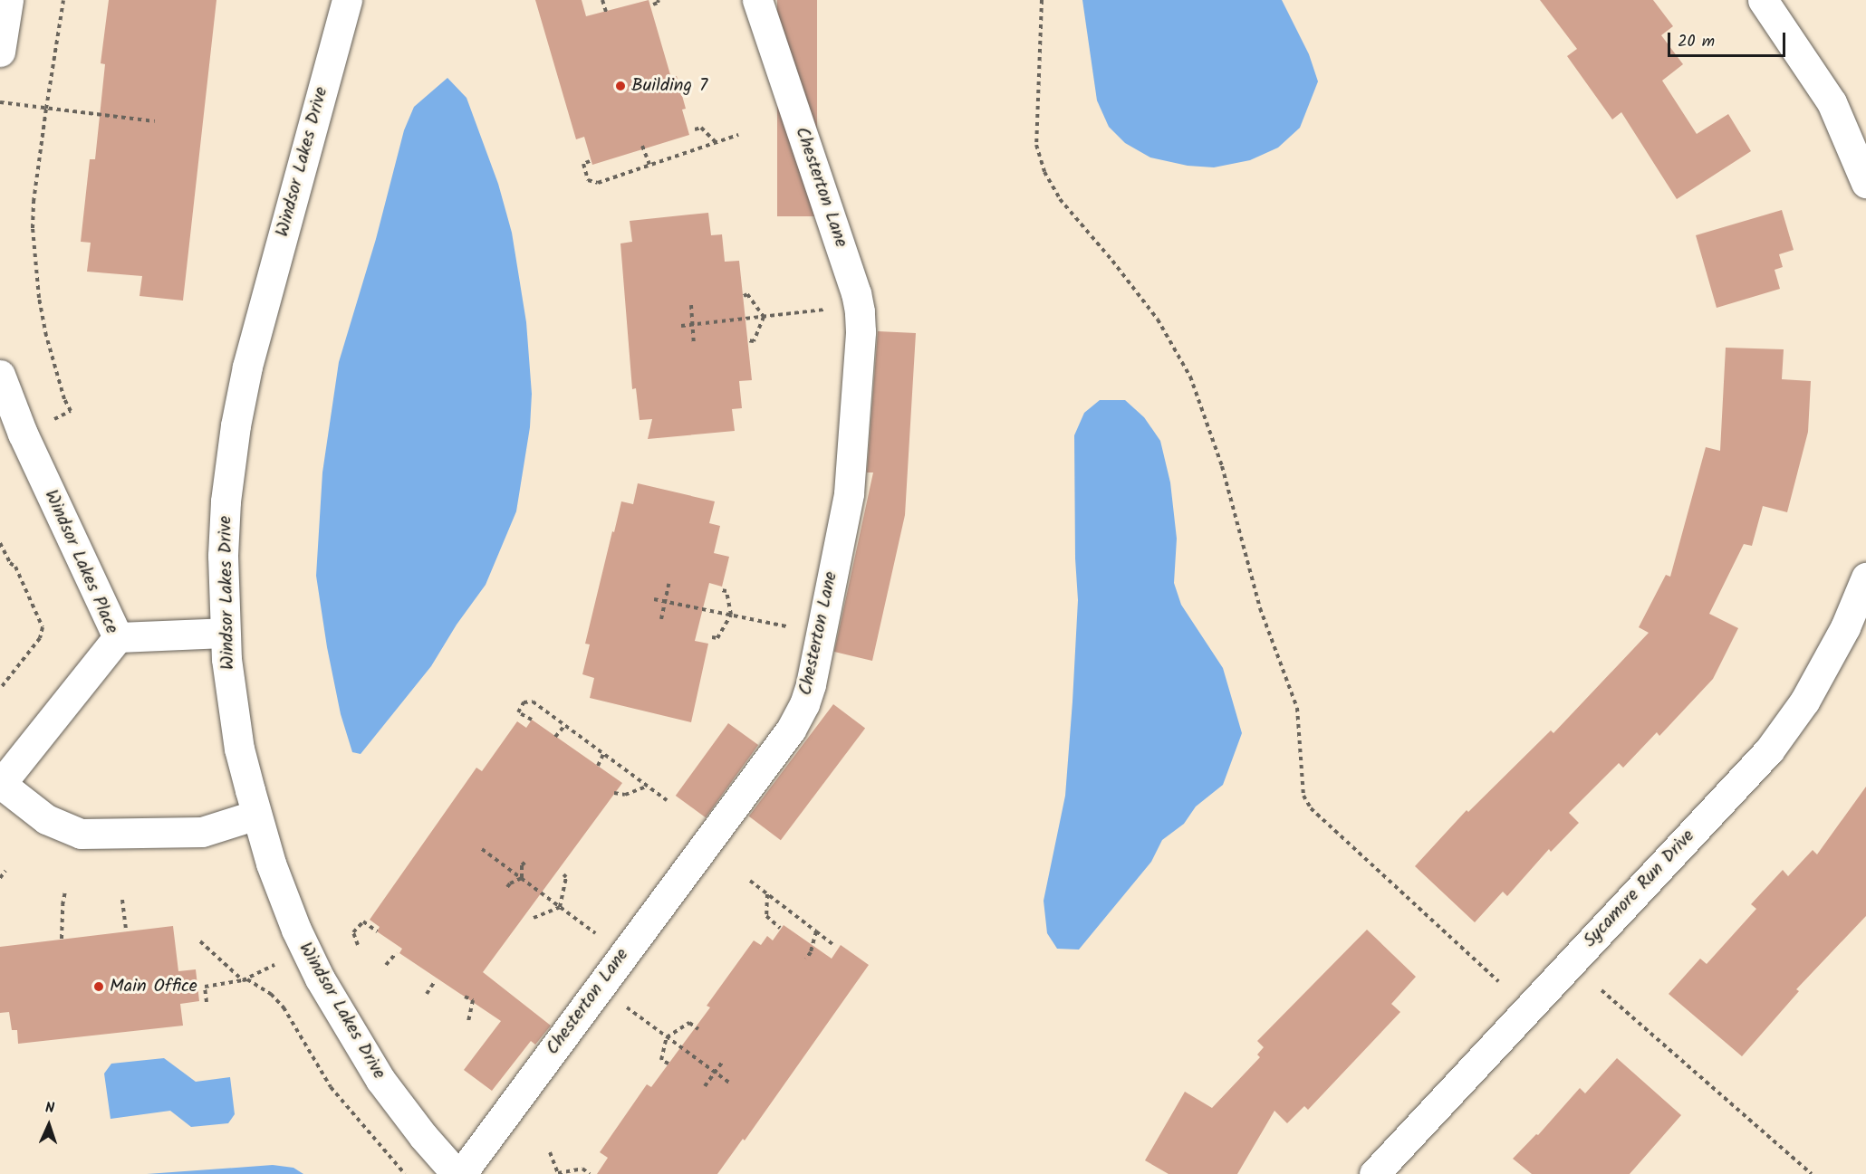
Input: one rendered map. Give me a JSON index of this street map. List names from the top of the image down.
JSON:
{
  "streets": {
    "street": [
      "Windsor Lakes Drive",
      "Chesterton Lane",
      "Windsor Lakes Place",
      "Sycamore Run Drive"
    ]
  },
  "crossings": [
    ["Windsor Lakes Drive", "Chesterton Lane"]
  ],
  "places": ["Building 7", "Main Office"],
  "scale_bar": "20 m",
  "north": "top"
}
